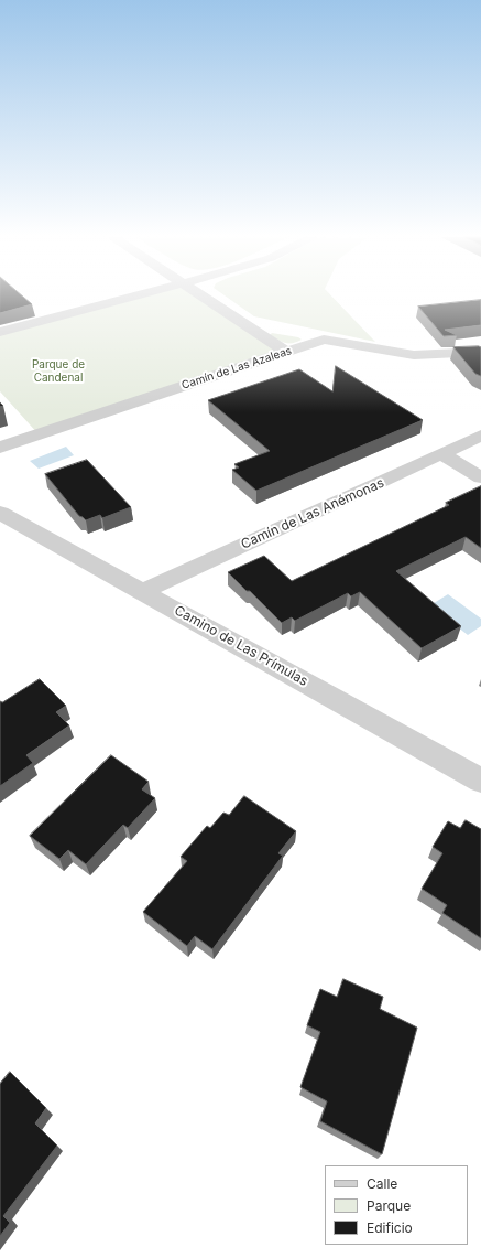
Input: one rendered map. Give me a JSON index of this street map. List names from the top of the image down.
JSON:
{
  "streets": {
    "street": ["Camín de Las Azaleas", "Camín de Las Anémonas", "Camino de Las Prímulas"]
  },
  "crossings": [
    ["Camín de Las Anémonas", "Camino de Las Prímulas"]
  ],
  "parks": ["Parque de Candenal"],
  "legend": ["Calle", "Parque", "Edificio"]
}
